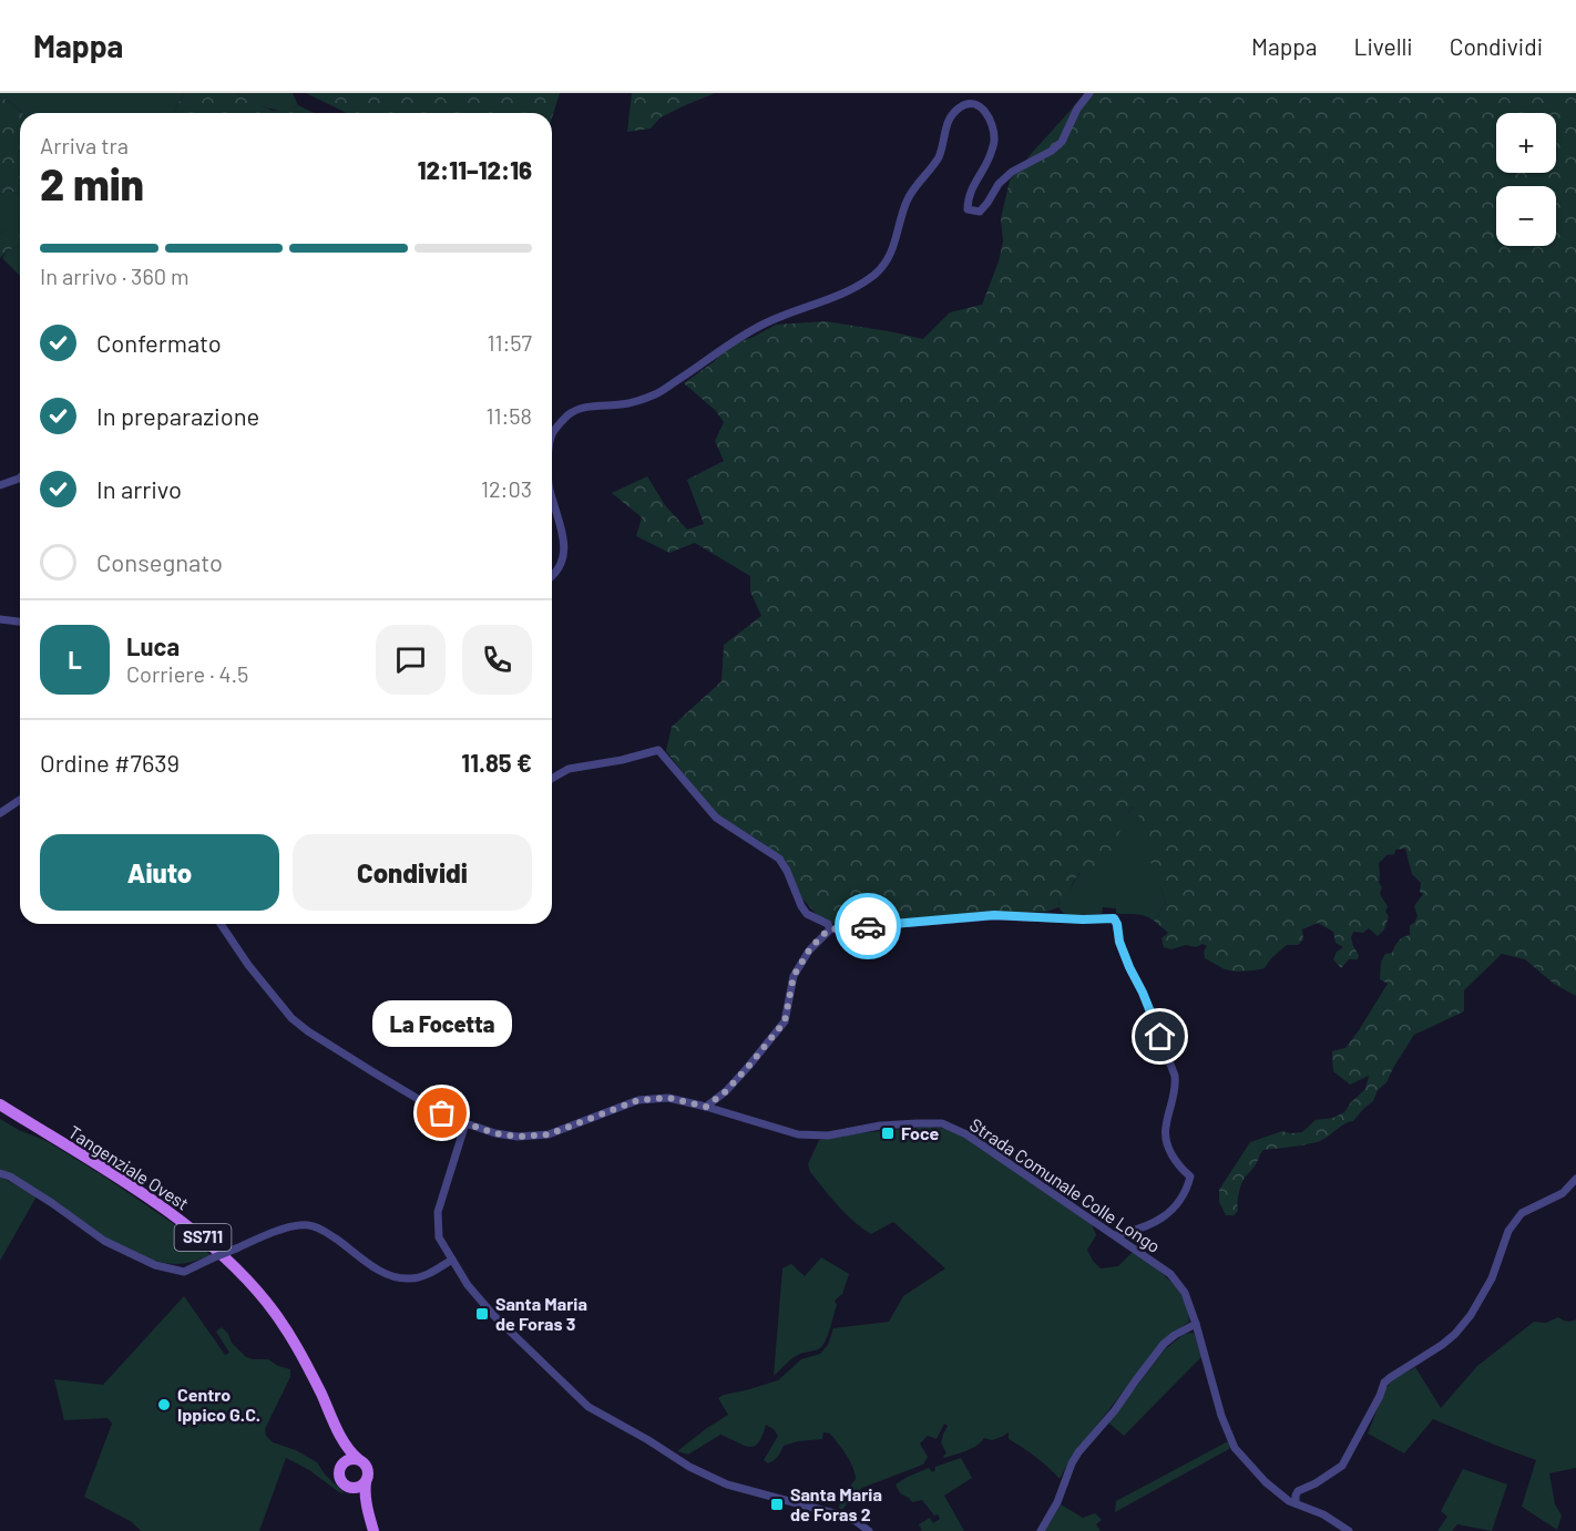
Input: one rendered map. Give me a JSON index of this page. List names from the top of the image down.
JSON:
{
  "streets": {
    "main road": ["Tangenziale Ovest", "SS711"],
    "street": ["Strada Comunale Colle Longo"]
  },
  "places": {
    "other": ["La Focetta", "Centro Ippico G.C."],
    "transit": ["Foce", "Santa Maria de Foras 3", "Santa Maria de Foras 2"]
  },
  "page": {
    "header": "Mappa",
    "nav": ["Mappa", "Livelli", "Condividi"],
    "map_buttons": ["+", "−"],
    "heading": ["2 min", "Arriva tra", "12:11–12:16"],
    "panel": [
      "Luca",
      "Corriere · 4.5",
      "Ordine #7639",
      "11.85 €"
    ],
    "bar": "In arrivo · 360 m",
    "list": [
      ["Confermato", "11:57"],
      ["In preparazione", "11:58"],
      ["In arrivo", "12:03"],
      "Consegnato"
    ],
    "round": "L",
    "buttons": ["Aiuto", "Condividi"],
    "bubble": "La Focetta"
  }
}
